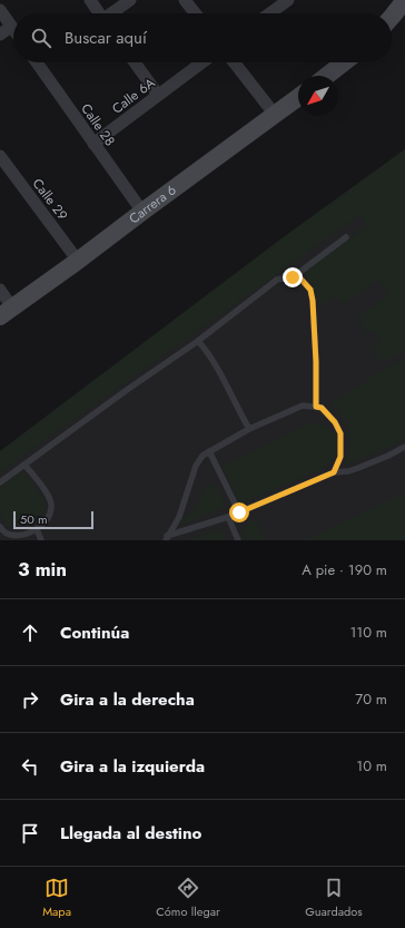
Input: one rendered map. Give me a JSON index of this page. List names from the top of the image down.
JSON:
{
  "streets": {
    "street": [
      "Calle 6A",
      "Calle 28",
      "Calle 29",
      "Carrera 6"
    ]
  },
  "crossings": [
    ["Calle 6A", "Calle 28"],
    ["Calle 28", "Carrera 6"],
    ["Calle 29", "Carrera 6"]
  ],
  "scale_bar": "50 m",
  "north": "bottom left",
  "page": {
    "search": "Buscar aquí",
    "scale": "50 m",
    "heading": ["3 min", "A pie · 190 m"],
    "list": [
      ["Continúa", "110 m"],
      ["Gira a la derecha", "70 m"],
      ["Gira a la izquierda", "10 m"],
      "Llegada al destino"
    ],
    "nav": ["Mapa", "Cómo llegar", "Guardados"]
  }
}
